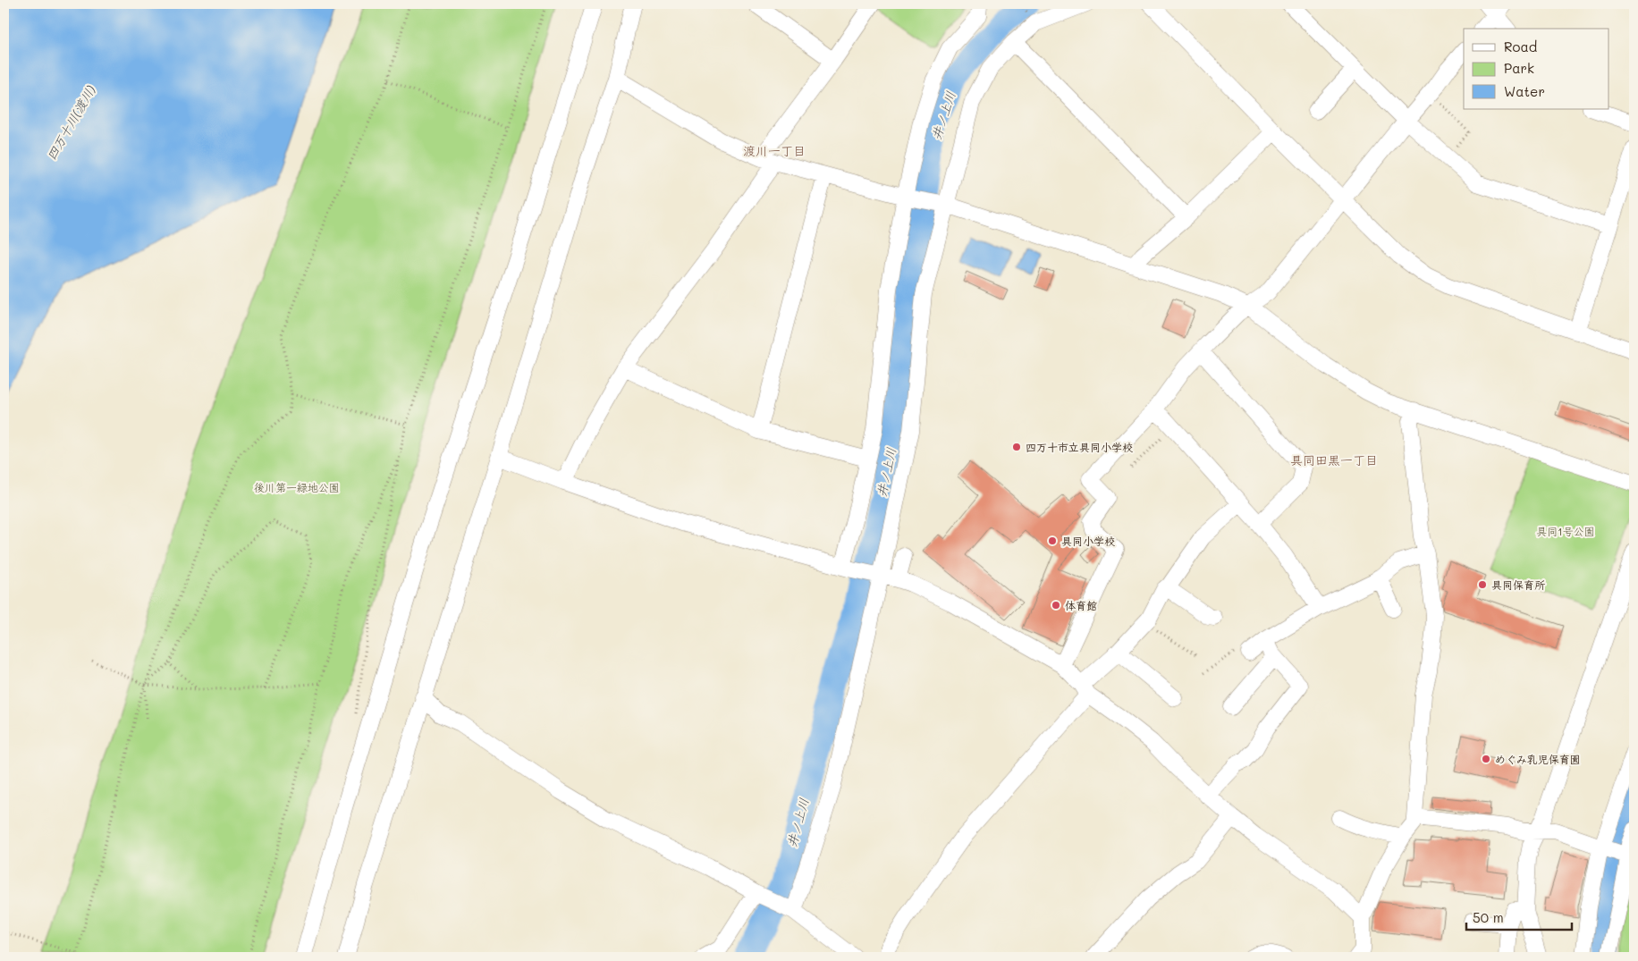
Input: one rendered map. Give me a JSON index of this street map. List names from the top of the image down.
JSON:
{
  "districts": ["渡川一丁目", "具同田黒一丁目"],
  "water": ["井ノ上川", "四万十川(渡川)"],
  "parks": ["後川第一緑地公園", "具同1号公園"],
  "places": [
    "四万十市立具同小学校",
    "具同小学校",
    "具同保育所",
    "体育館",
    "めぐみ乳児保育園"
  ],
  "legend": ["Road", "Park", "Water"],
  "scale_bar": "50 m"
}
